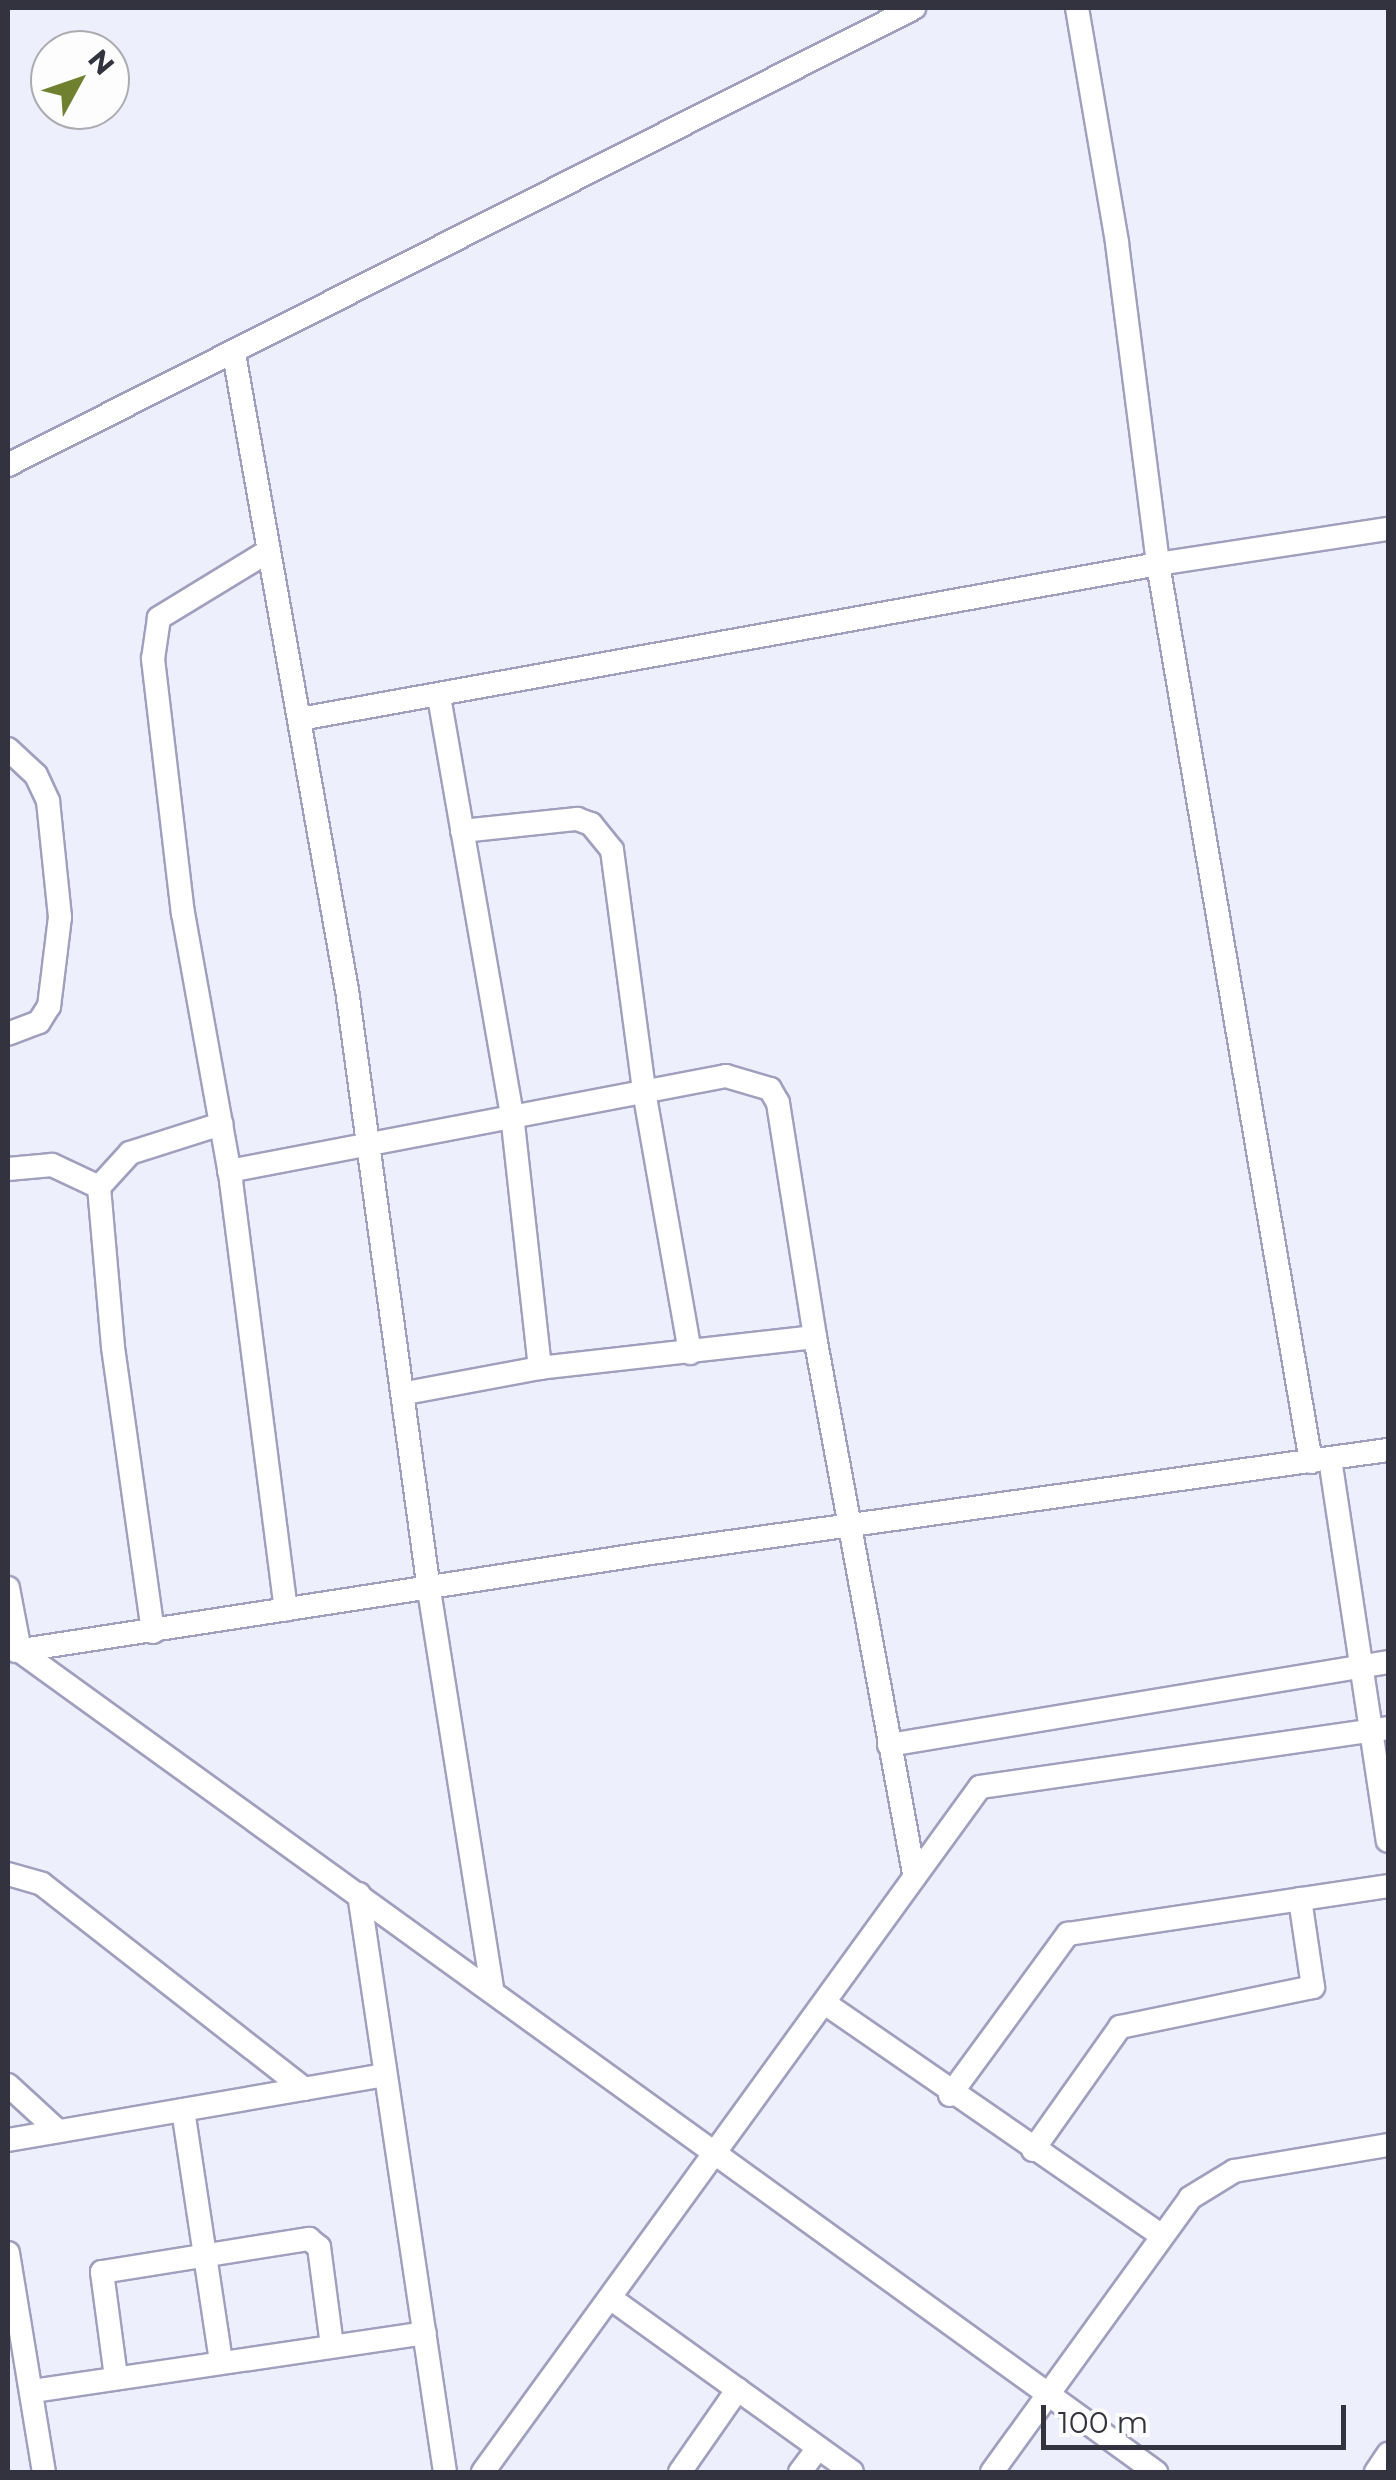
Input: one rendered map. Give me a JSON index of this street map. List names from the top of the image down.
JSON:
{
  "scale_bar": "100 m",
  "north": "top right"
}
